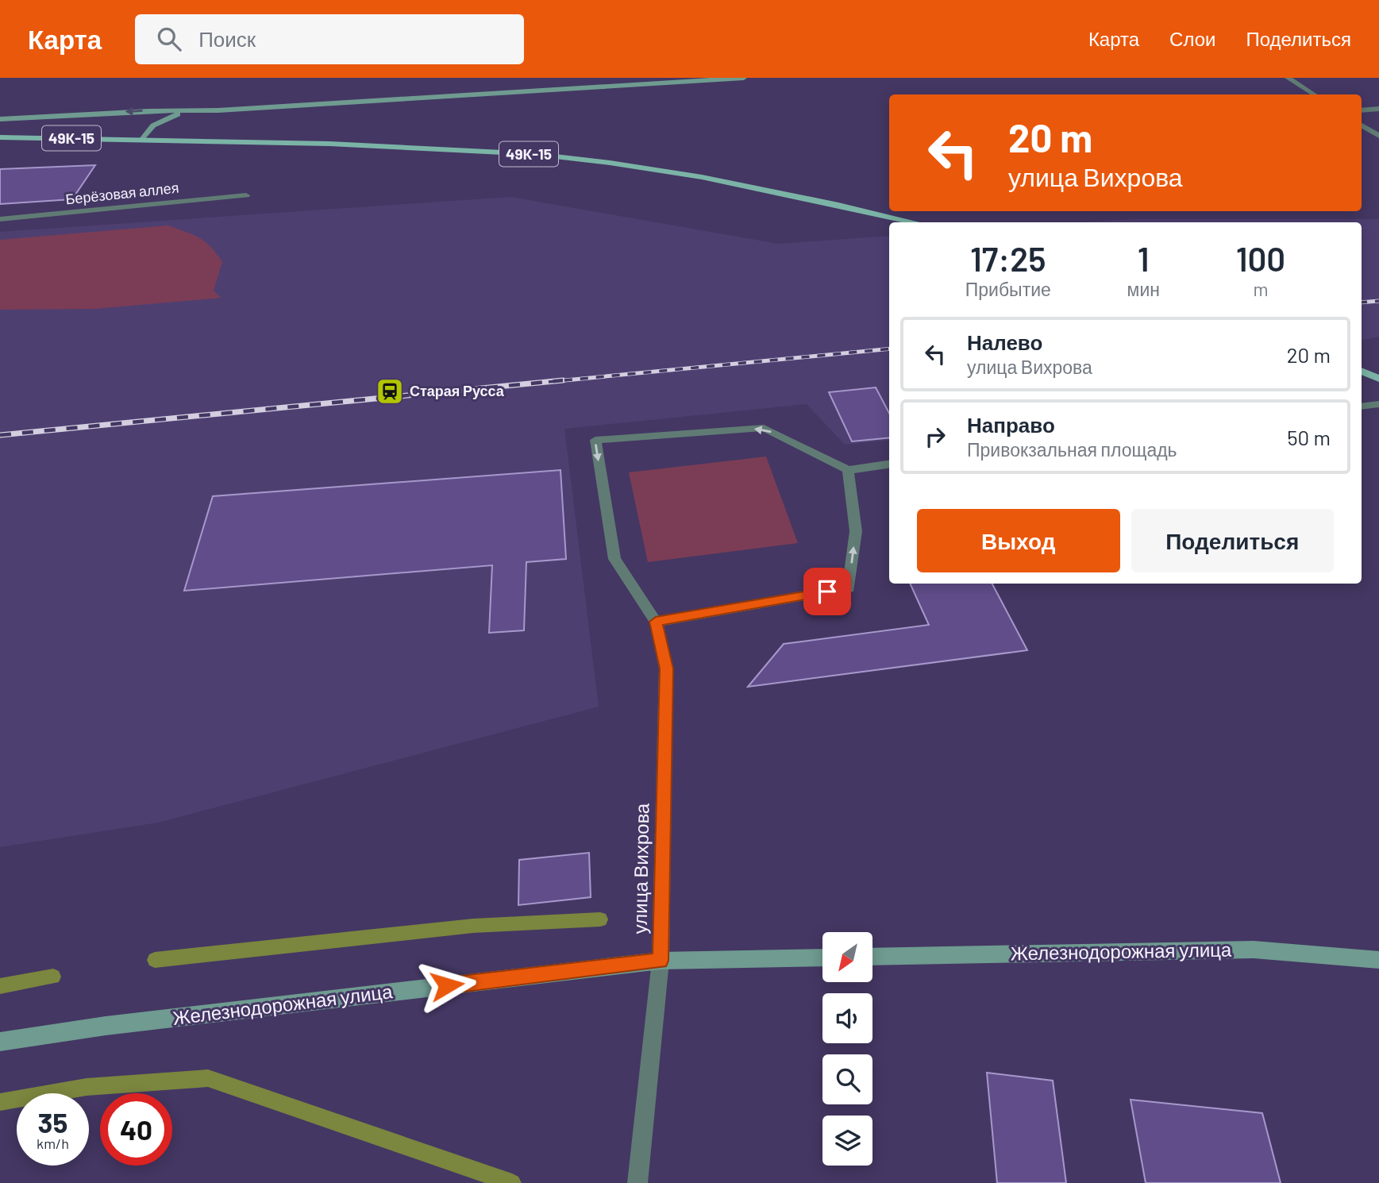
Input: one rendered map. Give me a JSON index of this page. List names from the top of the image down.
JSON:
{
  "streets": {
    "main road": ["49К-15", "Железнодорожная улица"],
    "street": ["Берёзовая аллея", "улица Вихрова"]
  },
  "crossings": [
    ["улица Вихрова", "Железнодорожная улица"]
  ],
  "places": {
    "station": ["Старая Русса"]
  },
  "north": "bottom left",
  "page": {
    "header": "Карта",
    "search": "Поиск",
    "nav": ["Карта", "Слои", "Поделиться"],
    "turn": ["20 m", "улица Вихрова"],
    "eta": [
      "17:25",
      "Прибытие",
      "1",
      "мин",
      "100",
      "m"
    ],
    "list": [
      {
        "name": "Налево",
        "note": "улица Вихрова",
        "value": "20 m"
      },
      {
        "name": "Направо",
        "note": "Привокзальная площадь",
        "value": "50 m"
      }
    ],
    "buttons": ["Выход", "Поделиться"],
    "speed": "35 km/h",
    "limit": "40"
  }
}
